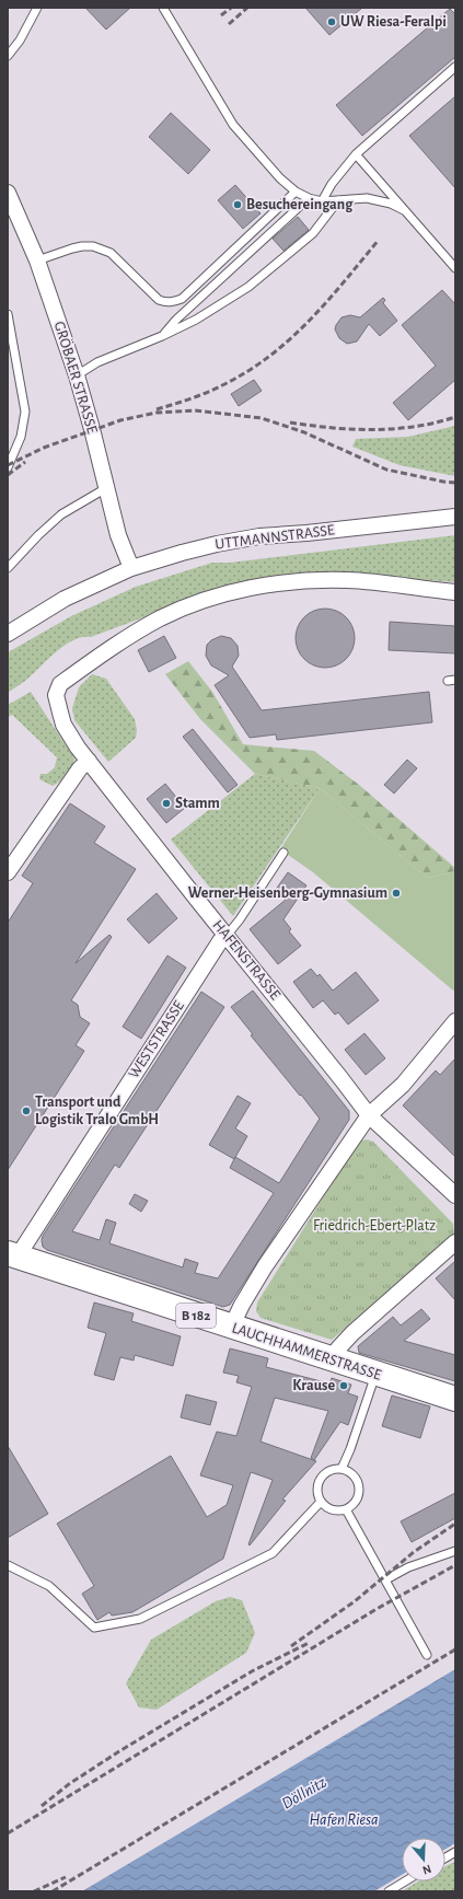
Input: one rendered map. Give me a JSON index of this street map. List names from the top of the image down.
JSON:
{
  "streets": {
    "main road": ["B 182", "LAUCHHAMMERSTRASSE"],
    "street": [
      "GRÖBAER STRASSE",
      "UTTMANNSTRASSE",
      "HAFENSTRASSE",
      "WESTSTRASSE"
    ]
  },
  "crossings": [
    ["GRÖBAER STRASSE", "UTTMANNSTRASSE"],
    ["HAFENSTRASSE", "WESTSTRASSE"],
    ["WESTSTRASSE", "LAUCHHAMMERSTRASSE"]
  ],
  "water": ["Döllnitz", "Hafen Riesa"],
  "parks": ["Friedrich-Ebert-Platz"],
  "places": [
    "UW Riesa-Feralpi",
    "Besuchereingang",
    "Stamm",
    "Werner-Heisenberg-Gymnasium",
    "Transport und Logistik Tralo GmbH",
    "Krause"
  ],
  "north": "bottom"
}
